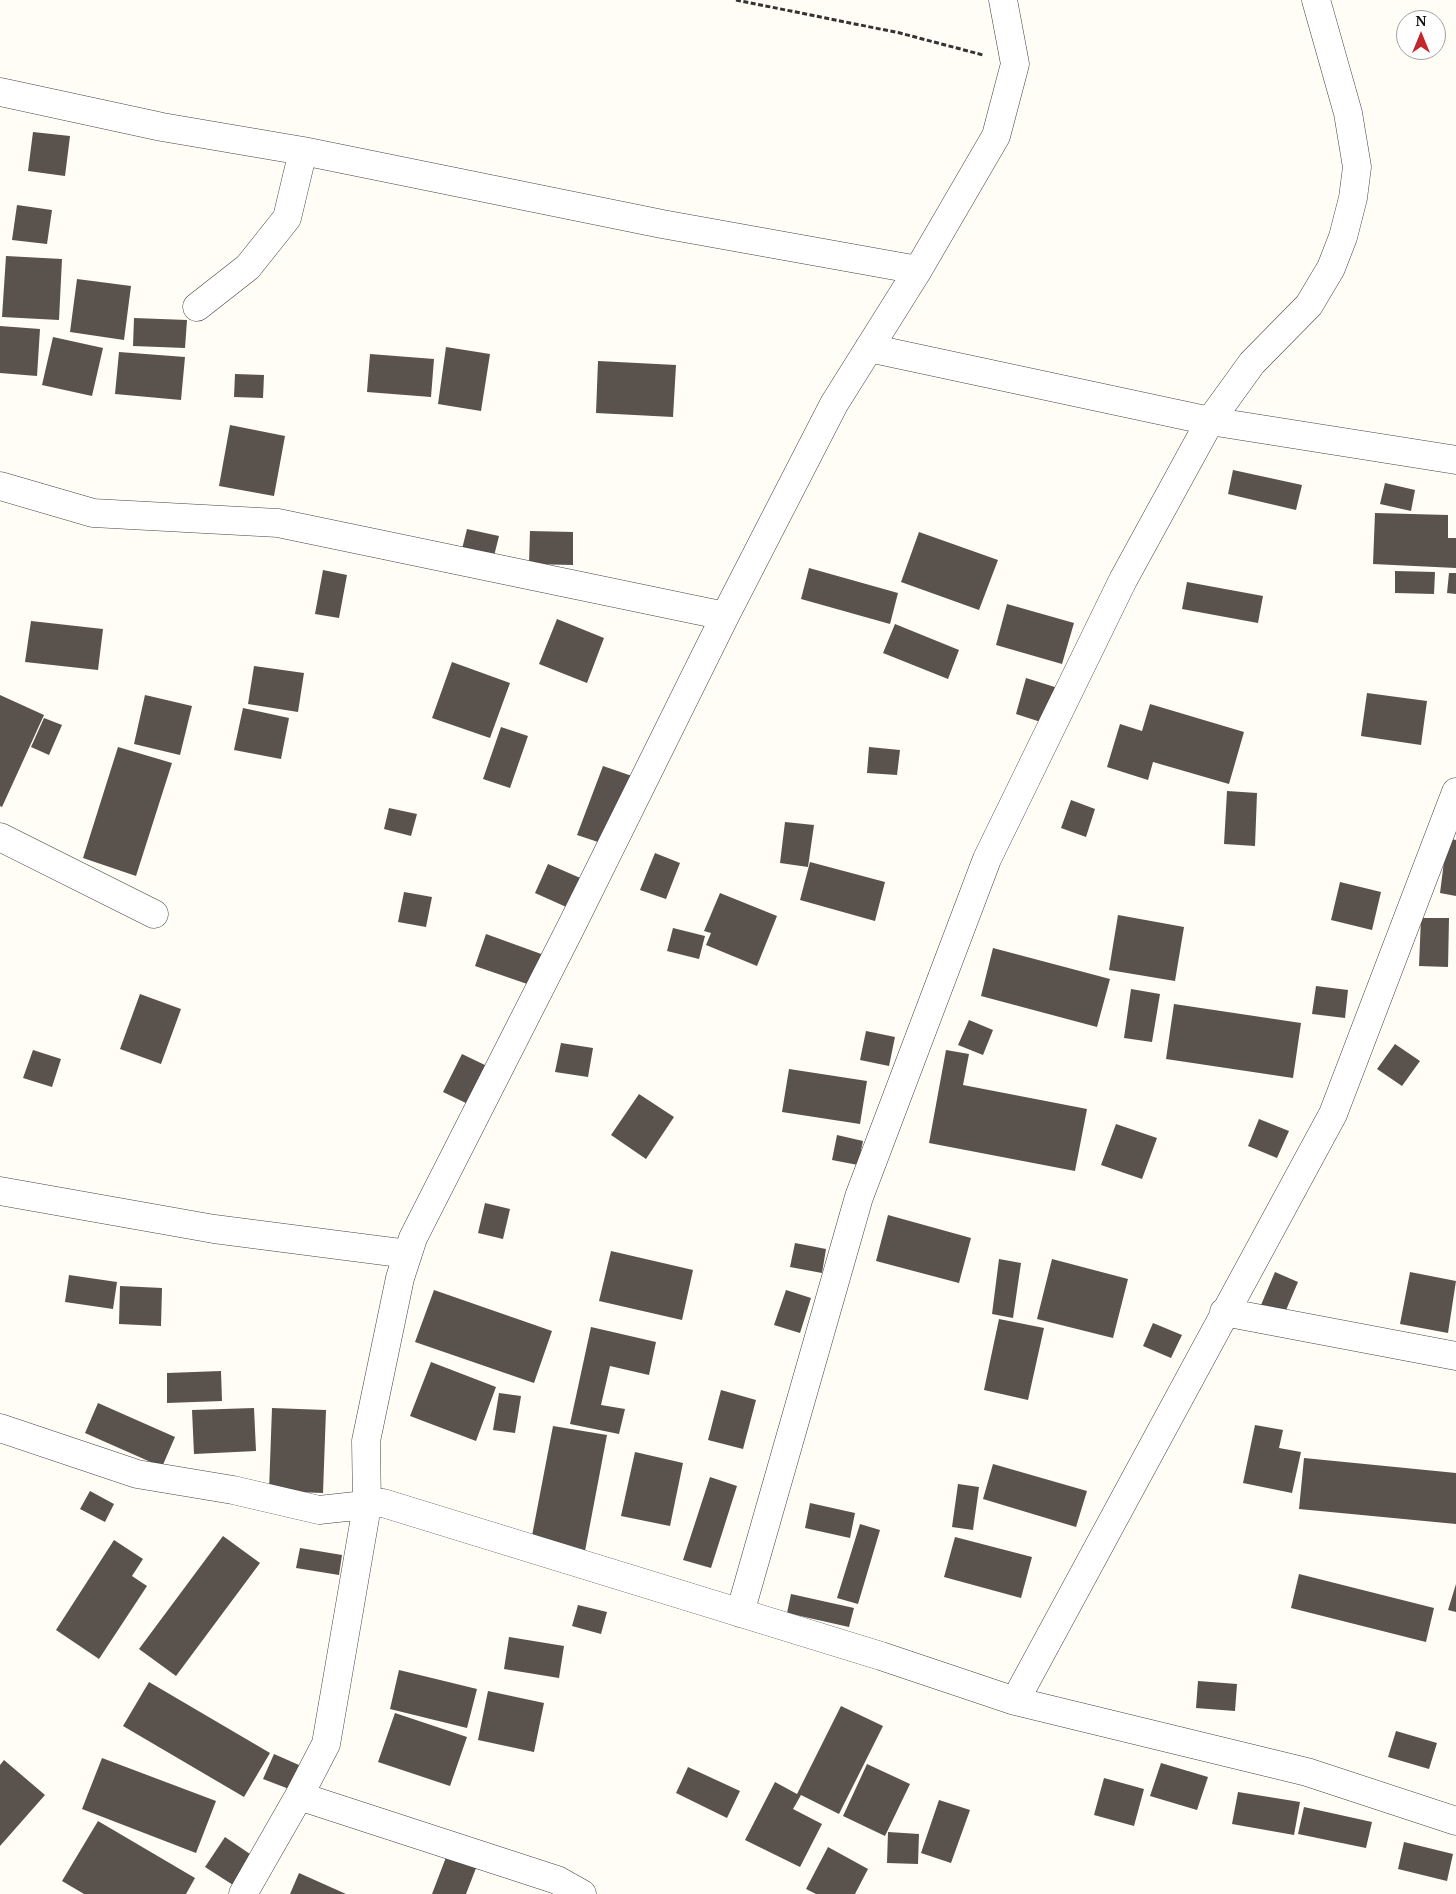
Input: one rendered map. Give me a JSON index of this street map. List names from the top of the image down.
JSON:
{
  "north": "top"
}
